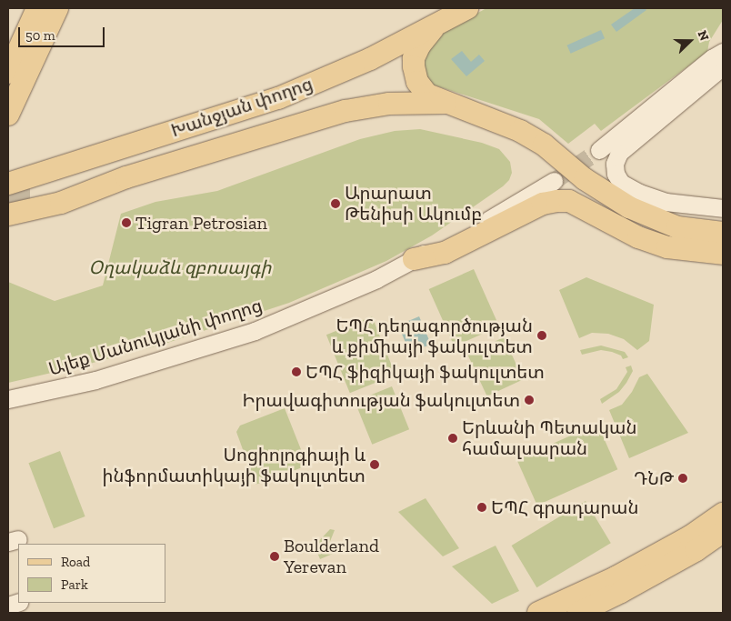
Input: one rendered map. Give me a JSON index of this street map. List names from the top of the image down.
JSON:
{
  "streets": {
    "main road": ["Խանջյան փողոց"],
    "street": ["Ալեք Մանուկյանի փողոց"]
  },
  "parks": ["Օղակաձև զբոսայգի"],
  "places": [
    "Արարատ Թենիսի Ակումբ",
    "Tigran Petrosian",
    "ԵՊՀ դեղագործության և քիմիայի ֆակուլտետ",
    "ԵՊՀ ֆիզիկայի ֆակուլտետ",
    "Իրավագիտության ֆակուլտետ",
    "Երևանի Պետական համալսարան",
    "Սոցիոլոգիայի և ինֆորմատիկայի ֆակուլտետ",
    "ԴՆԹ",
    "ԵՊՀ գրադարան",
    "Boulderland Yerevan"
  ],
  "legend": ["Road", "Park"],
  "scale_bar": "50 m",
  "north": "right"
}
